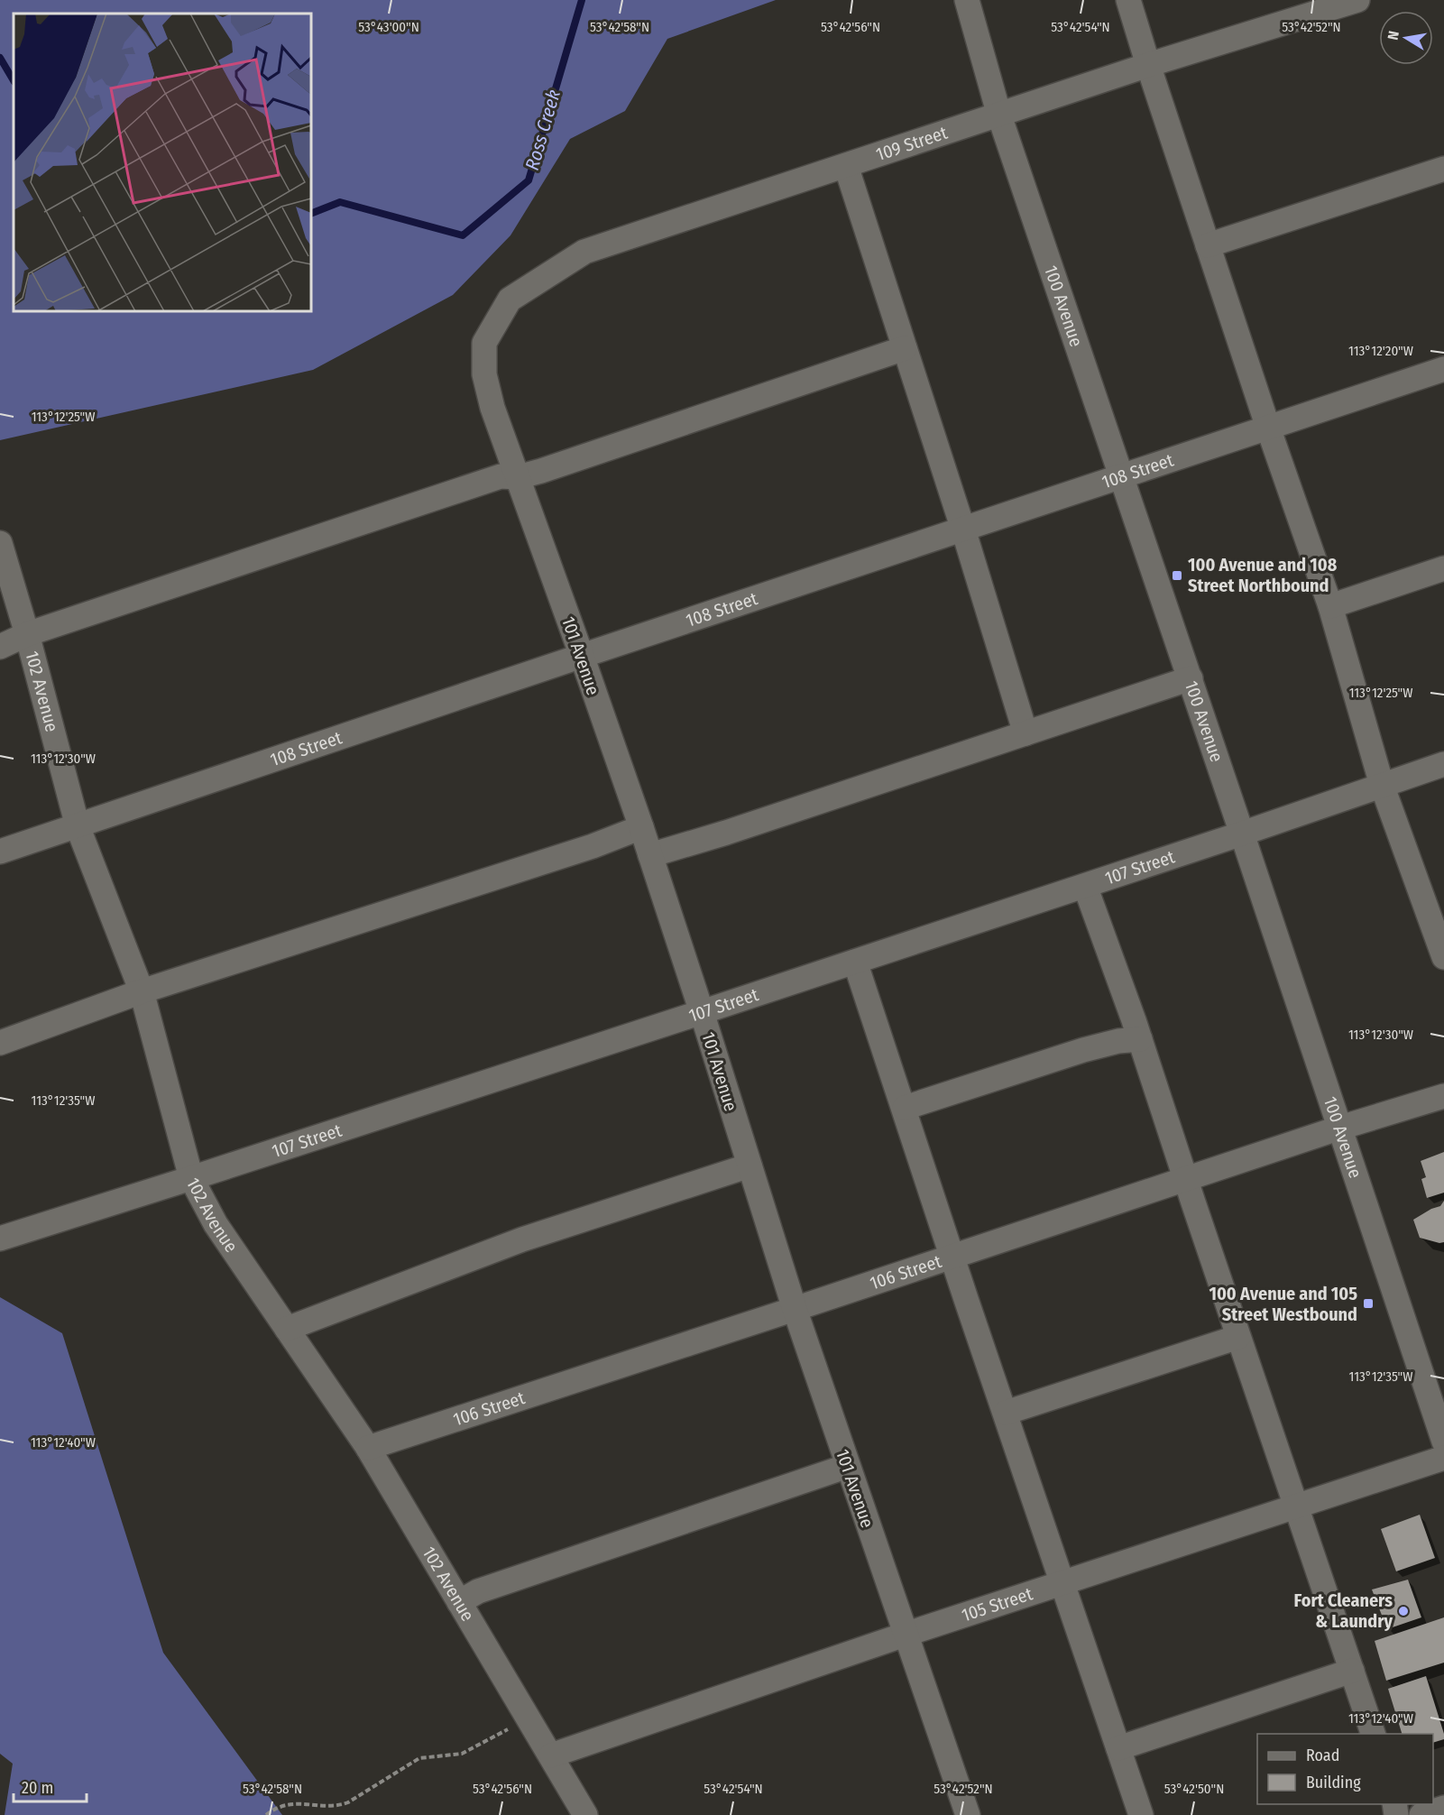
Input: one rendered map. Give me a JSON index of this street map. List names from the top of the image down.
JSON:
{
  "streets": {
    "street": [
      "109 Street",
      "100 Avenue",
      "108 Street",
      "101 Avenue",
      "102 Avenue",
      "107 Street",
      "106 Street",
      "105 Street"
    ]
  },
  "crossings": [
    ["109 Street", "100 Avenue"],
    ["109 Street", "101 Avenue"],
    ["100 Avenue", "108 Street"],
    ["100 Avenue", "107 Street"],
    ["100 Avenue", "106 Street"],
    ["108 Street", "101 Avenue"],
    ["108 Street", "102 Avenue"],
    ["101 Avenue", "107 Street"],
    ["101 Avenue", "106 Street"],
    ["101 Avenue", "105 Street"],
    ["102 Avenue", "107 Street"],
    ["102 Avenue", "106 Street"],
    ["102 Avenue", "105 Street"]
  ],
  "water": ["Ross Creek"],
  "places": {
    "transit": ["100 Avenue and 108 Street Northbound", "100 Avenue and 105 Street Westbound"],
    "other": ["Fort Cleaners & Laundry"]
  },
  "legend": ["Road", "Building"],
  "scale_bar": "20 m",
  "north": "left",
  "coordinates": [
    "53°43'00\"N",
    "53°42'58\"N",
    "53°42'56\"N",
    "53°42'54\"N",
    "53°42'52\"N",
    "113°12'20\"W",
    "113°12'25\"W",
    "113°12'30\"W",
    "113°12'35\"W",
    "113°12'40\"W",
    "53°42'50\"N"
  ]
}
